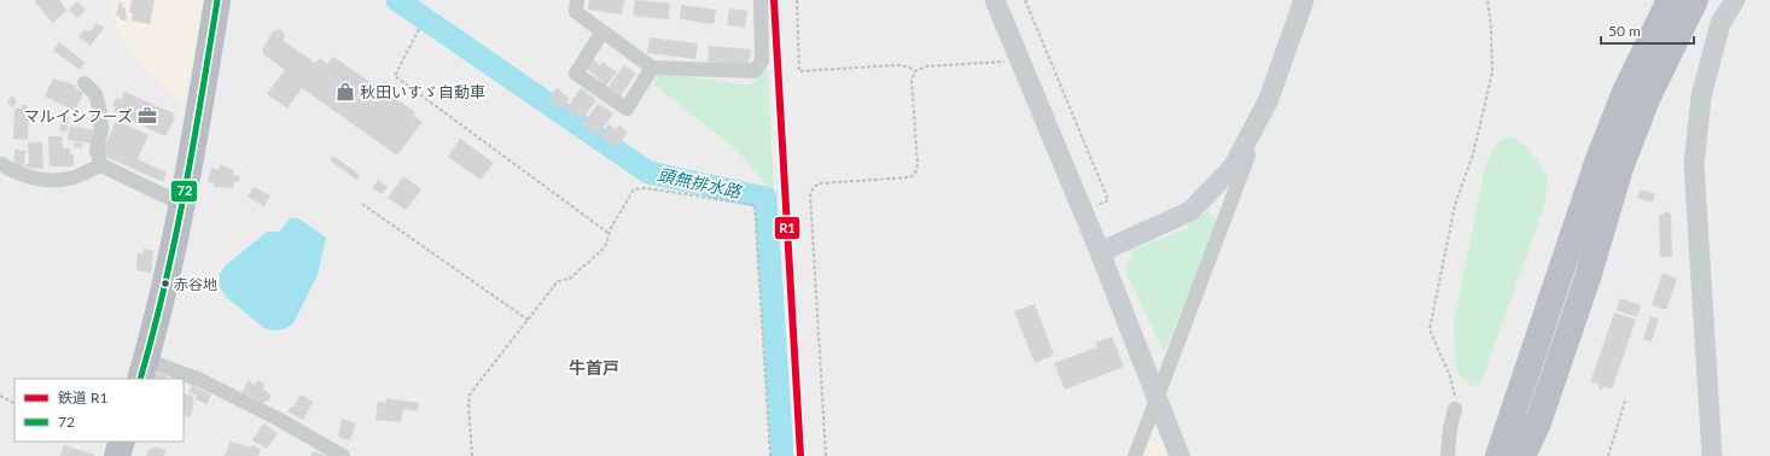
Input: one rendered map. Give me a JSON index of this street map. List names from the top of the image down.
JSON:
{
  "districts": ["牛首戸"],
  "water": ["頭無排水路"],
  "places": {
    "shop": ["秋田いすゞ自動車"],
    "office": ["マルイシフーズ"],
    "other": ["赤谷地"]
  },
  "lines": ["rail line R1", "transit line 72"],
  "legend": ["鉄道 R1", "72"],
  "scale_bar": "50 m"
}
